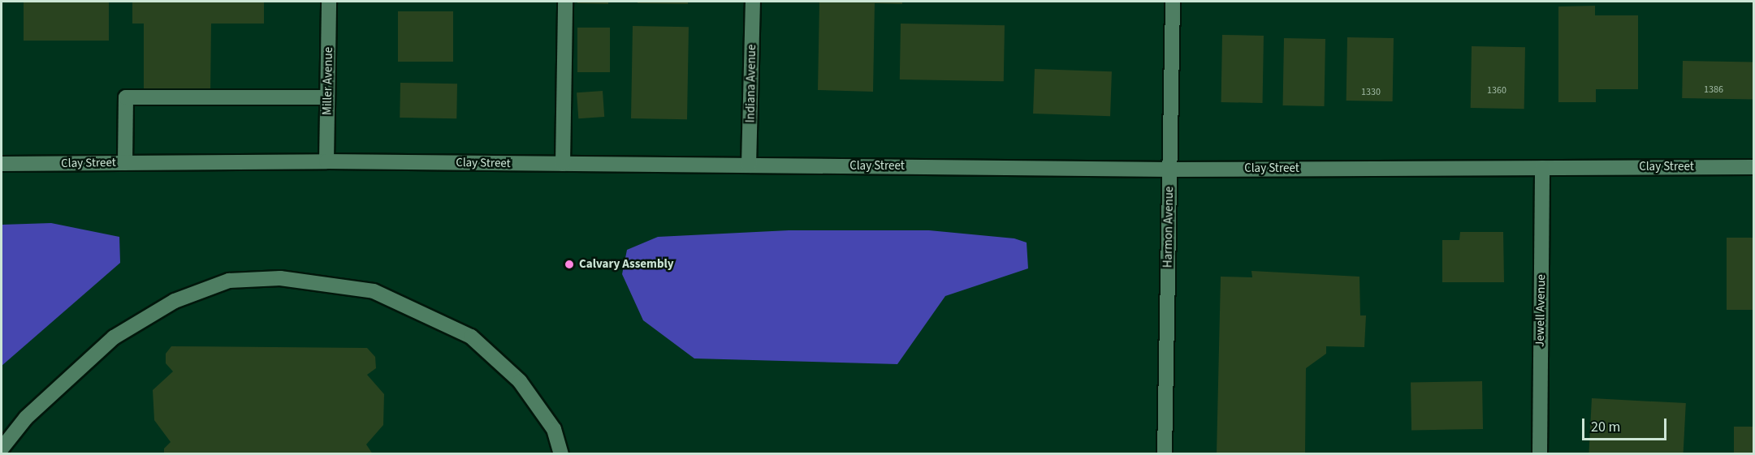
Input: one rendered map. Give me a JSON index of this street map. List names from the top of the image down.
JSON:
{
  "streets": {
    "street": [
      "Miller Avenue",
      "Indiana Avenue",
      "Clay Street",
      "Harmon Avenue",
      "Jewell Avenue"
    ]
  },
  "crossings": [
    ["Miller Avenue", "Clay Street"],
    ["Indiana Avenue", "Clay Street"],
    ["Clay Street", "Harmon Avenue"],
    ["Clay Street", "Jewell Avenue"]
  ],
  "places": ["Calvary Assembly"],
  "house_numbers": ["1386", "1360", "1330"],
  "scale_bar": "20 m"
}
